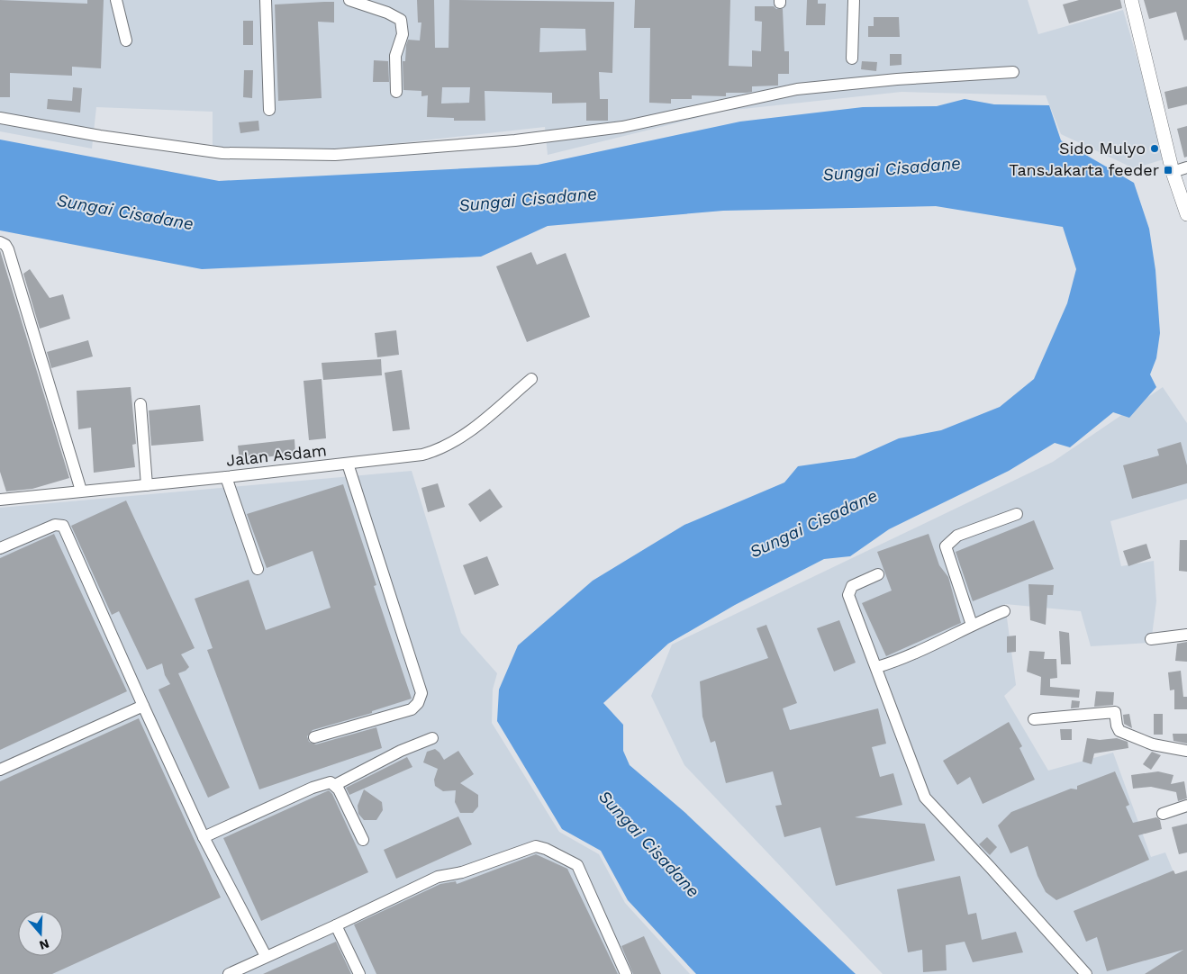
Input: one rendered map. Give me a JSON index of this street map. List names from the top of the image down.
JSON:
{
  "streets": {
    "street": ["Jalan Asdam"]
  },
  "water": ["Sungai Cisadane"],
  "places": {
    "other": ["Sido Mulyo"],
    "transit": ["TansJakarta feeder"]
  },
  "north": "bottom"
}
